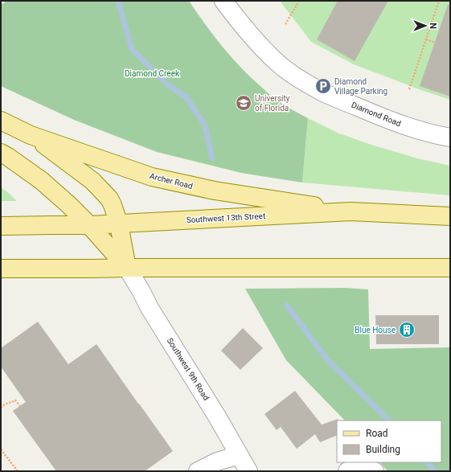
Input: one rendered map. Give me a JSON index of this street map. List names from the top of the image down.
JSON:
{
  "streets": {
    "main road": ["Archer Road", "Southwest 13th Street"],
    "street": ["Diamond Road", "Southwest 9th Road"]
  },
  "crossings": [
    ["Archer Road", "Southwest 13th Street"]
  ],
  "parks": ["Diamond Creek"],
  "places": {
    "parking": ["Diamond Village Parking"],
    "school or university": ["University of Florida"],
    "building": ["Blue House"]
  },
  "legend": ["Road", "Building"],
  "north": "right"
}
